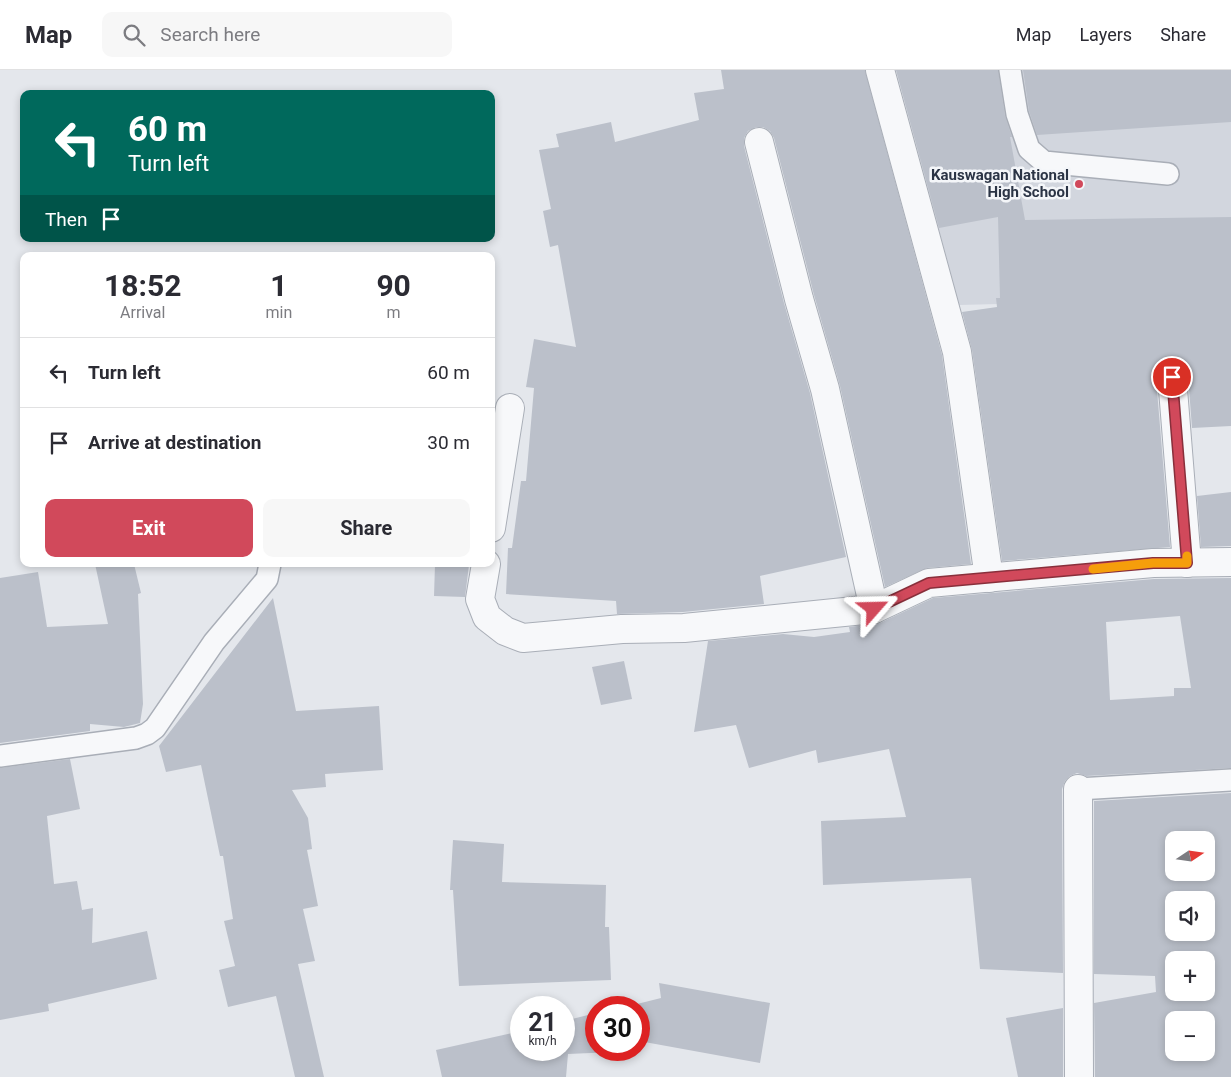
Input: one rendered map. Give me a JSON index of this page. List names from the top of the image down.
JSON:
{
  "places": ["Kauswagan National High School"],
  "north": "right",
  "page": {
    "header": "Map",
    "search": "Search here",
    "nav": ["Map", "Layers", "Share"],
    "turn": ["60 m", "Turn left"],
    "then": "Then",
    "eta": [
      "18:52",
      "Arrival",
      "1",
      "min",
      "90",
      "m"
    ],
    "list": [
      {
        "name": "Turn left",
        "value": "60 m"
      },
      {
        "name": "Arrive at destination",
        "value": "30 m"
      }
    ],
    "buttons": ["Exit", "Share"],
    "map_buttons": ["+", "−"],
    "speed": "21 km/h",
    "limit": "30"
  }
}
